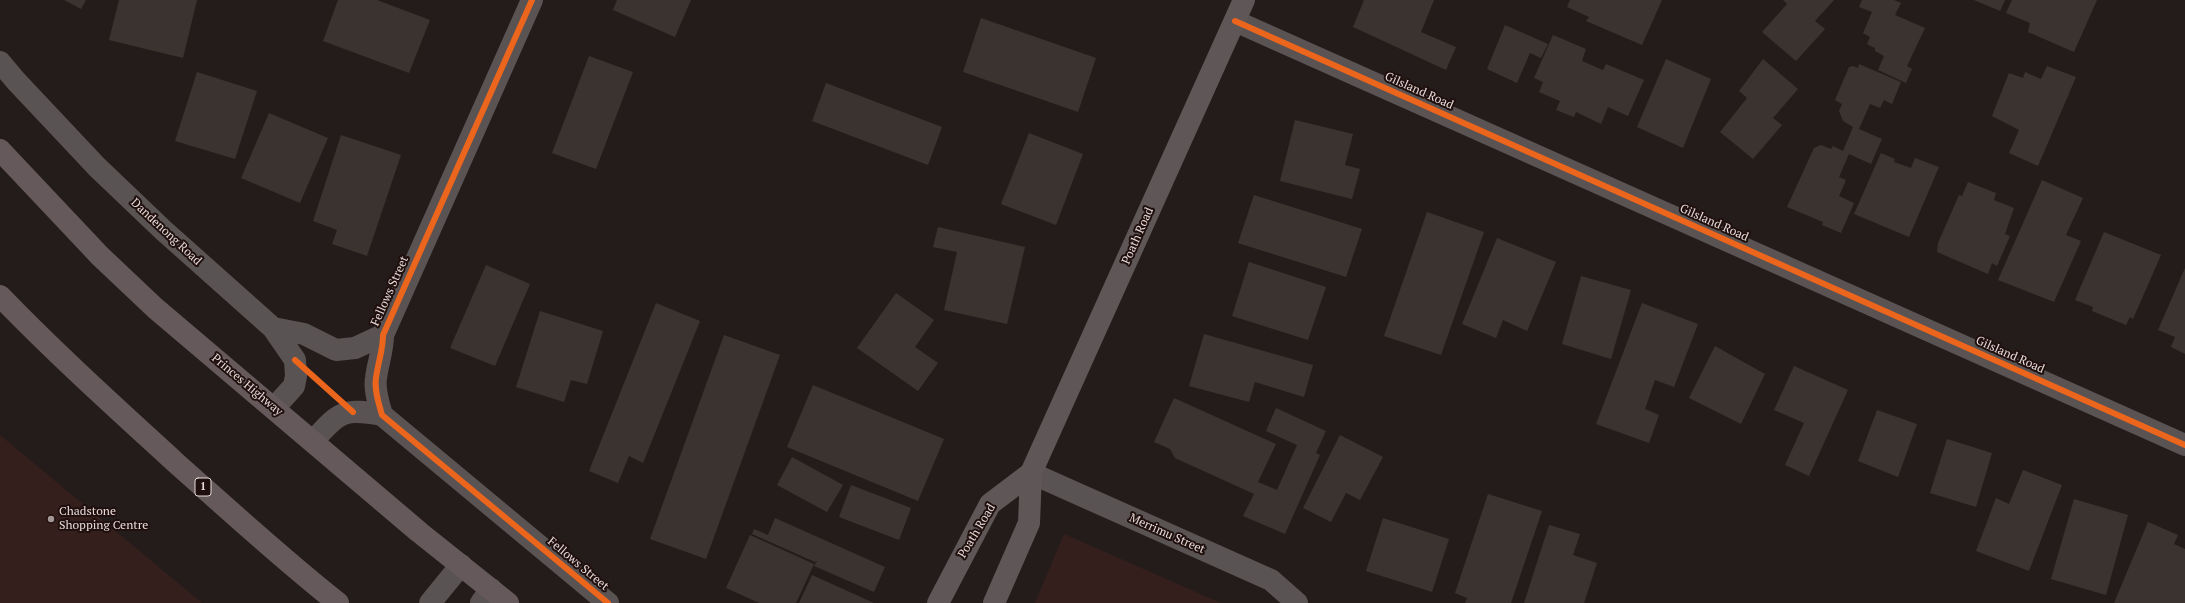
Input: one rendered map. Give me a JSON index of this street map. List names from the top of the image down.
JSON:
{
  "streets": {
    "highway": ["Princes Highway", "1"],
    "street": [
      "Gilsland Road",
      "Dandenong Road",
      "Poath Road",
      "Fellows Street",
      "Merrimu Street"
    ]
  },
  "crossings": [
    ["Gilsland Road", "Poath Road"],
    ["Dandenong Road", "Fellows Street"],
    ["Dandenong Road", "Princes Highway"],
    ["Poath Road", "Merrimu Street"]
  ],
  "places": ["Chadstone Shopping Centre"]
}
